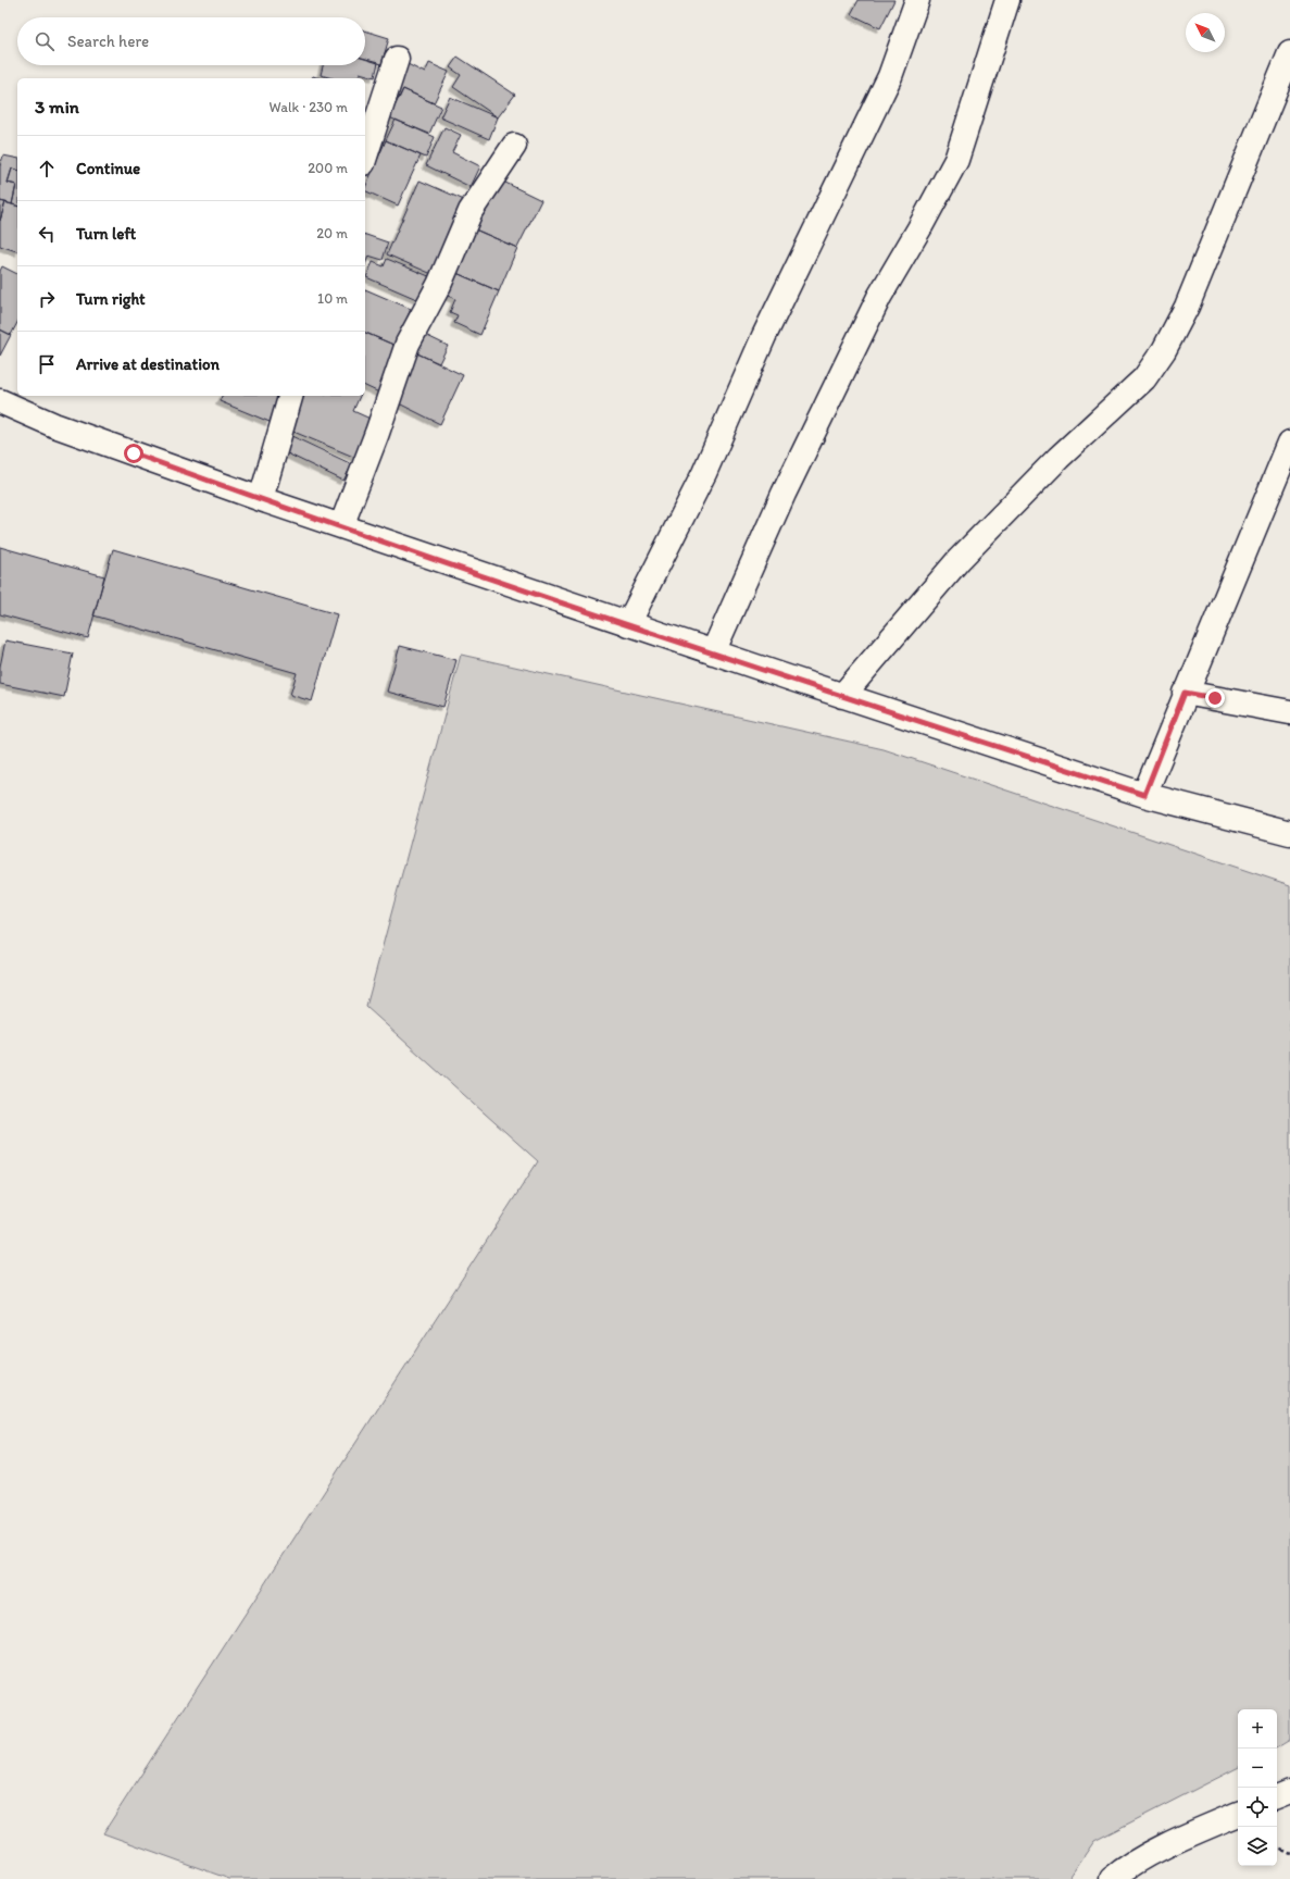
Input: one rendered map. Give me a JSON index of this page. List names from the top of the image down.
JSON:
{
  "north": "top left",
  "page": {
    "search": "Search here",
    "heading": ["3 min", "Walk · 230 m"],
    "list": [
      ["Continue", "200 m"],
      ["Turn left", "20 m"],
      ["Turn right", "10 m"],
      "Arrive at destination"
    ],
    "map_buttons": ["+", "−"]
  }
}
